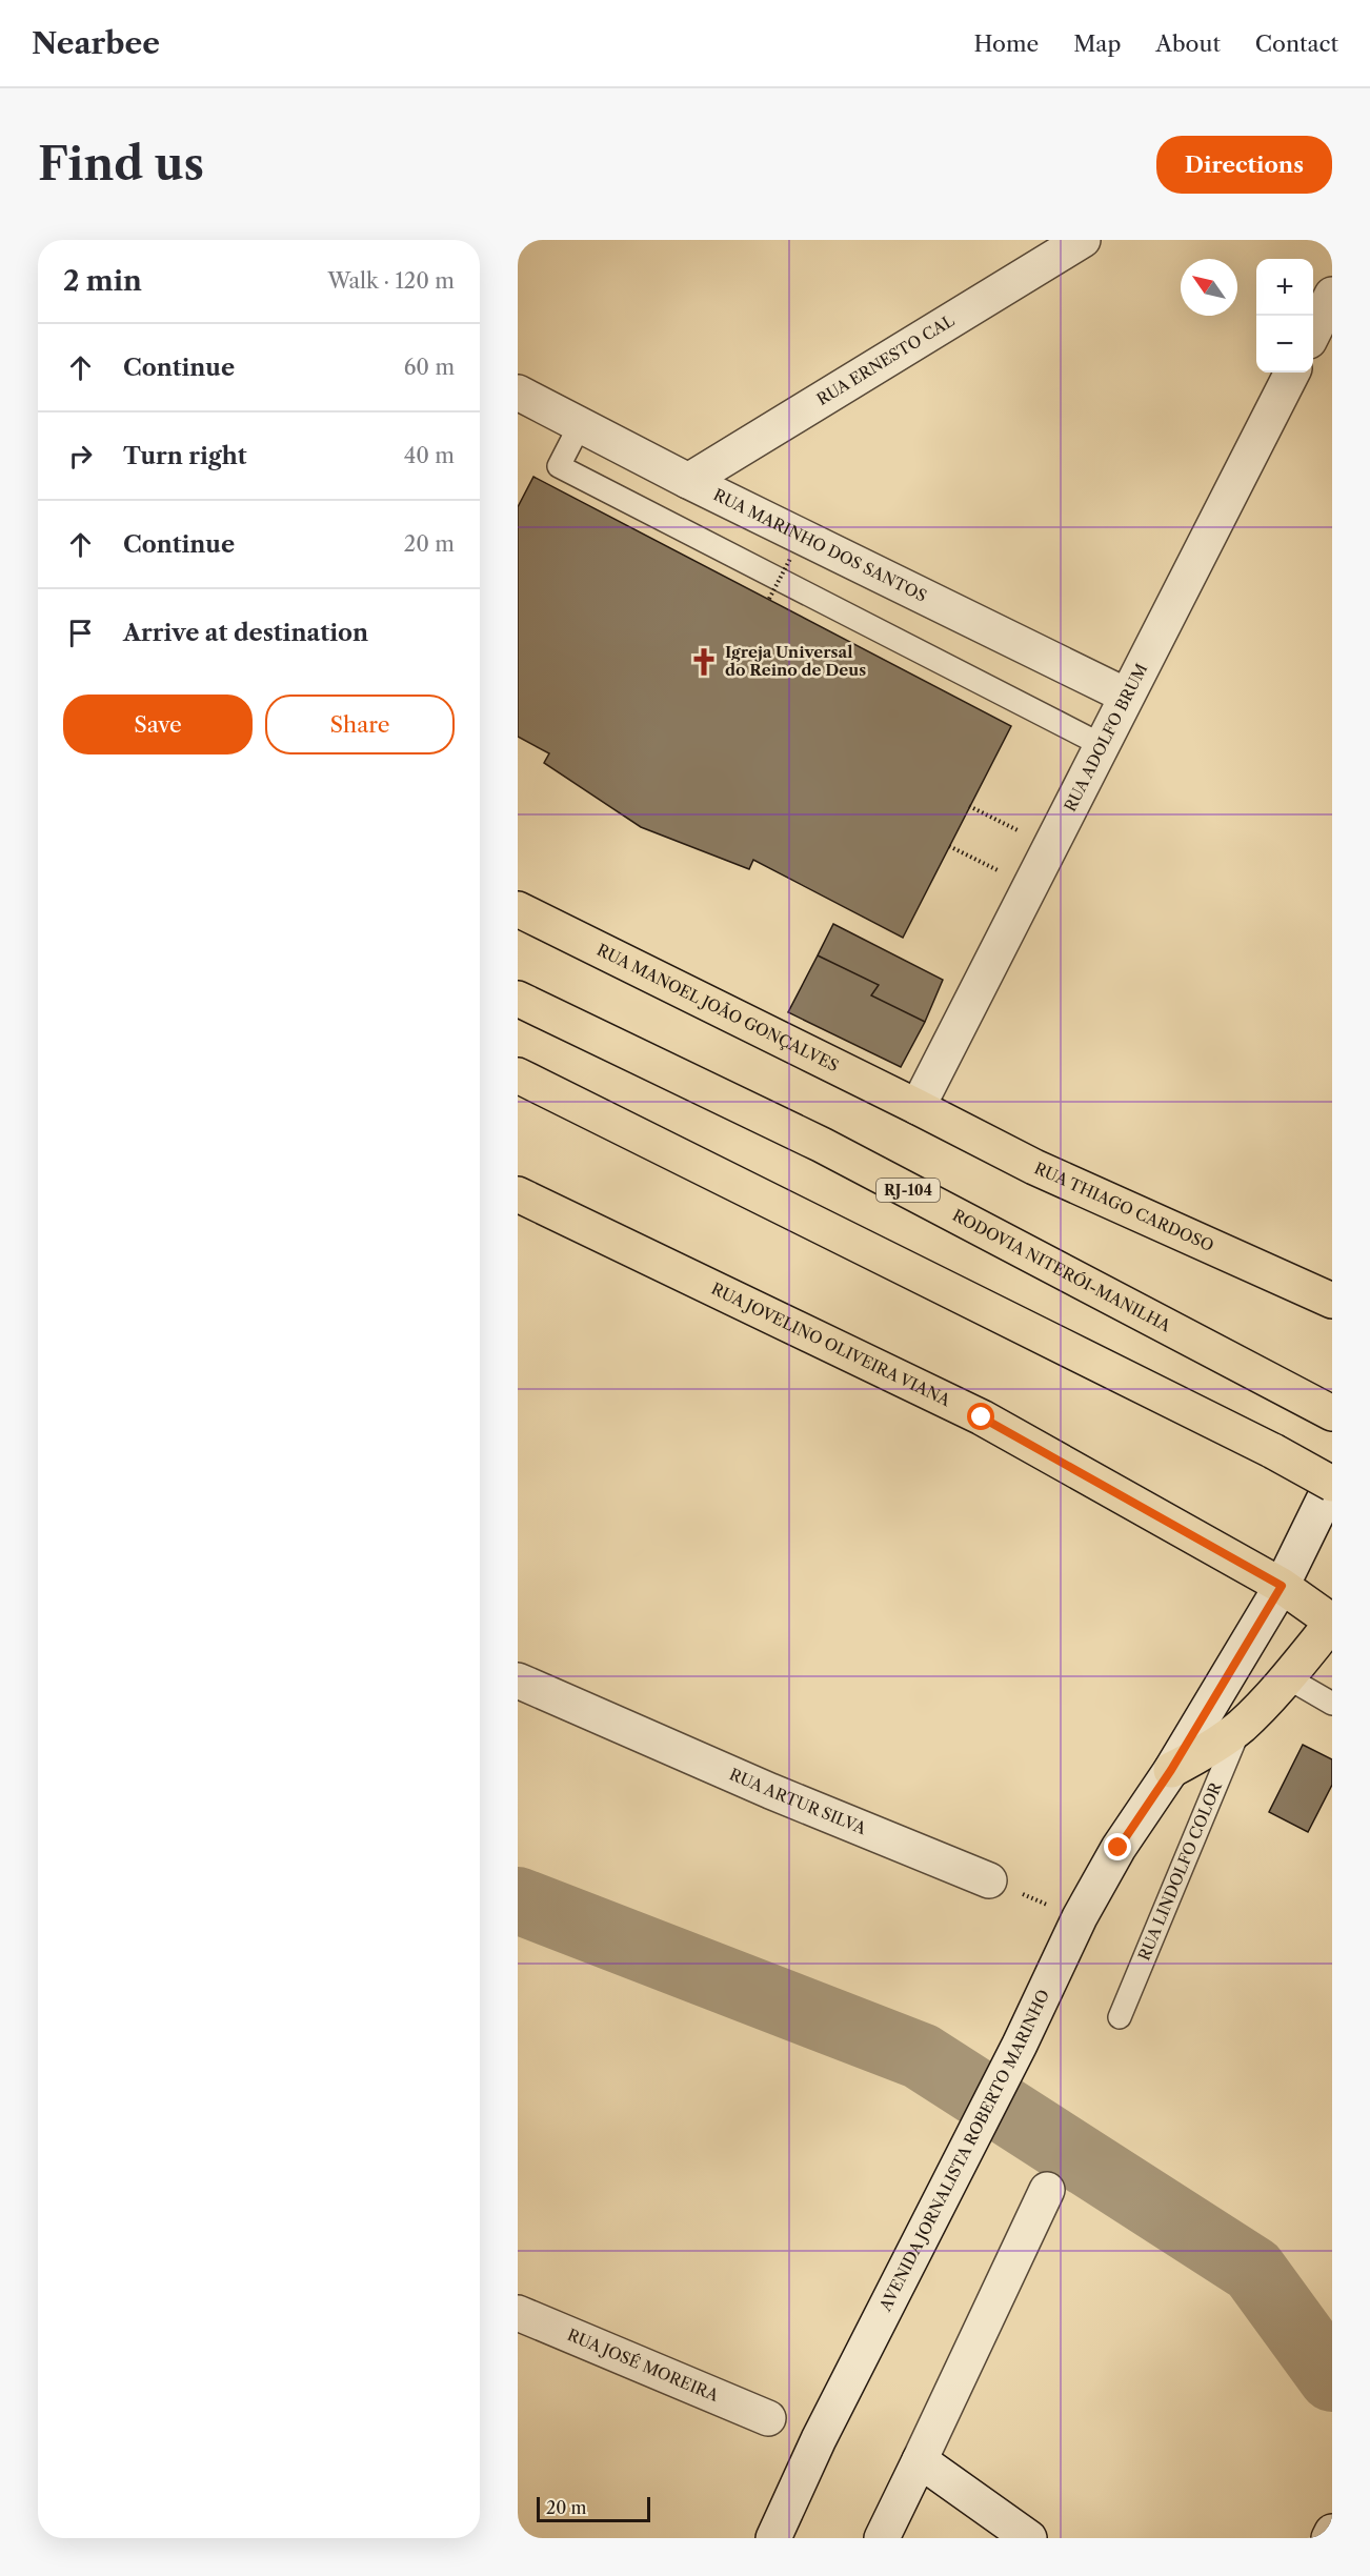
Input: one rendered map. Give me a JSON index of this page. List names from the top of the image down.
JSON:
{
  "streets": {
    "main road": [
      "RUA MANOEL JOÃO GONÇALVES",
      "RJ-104",
      "RUA THIAGO CARDOSO",
      "RODOVIA NITERÓI-MANILHA",
      "RUA JOVELINO OLIVEIRA VIANA"
    ],
    "street": [
      "RUA ERNESTO CAL",
      "RUA MARINHO DOS SANTOS",
      "RUA ADOLFO BRUM",
      "RUA ARTUR SILVA",
      "AVENIDA JORNALISTA ROBERTO MARINHO",
      "RUA JOSÉ MOREIRA"
    ],
    "lane": ["RUA LINDOLFO COLOR"]
  },
  "crossings": [
    ["RUA ERNESTO CAL", "RUA MARINHO DOS SANTOS"],
    ["RUA MARINHO DOS SANTOS", "RUA ADOLFO BRUM"],
    ["RUA ADOLFO BRUM", "RUA MANOEL JOÃO GONÇALVES"],
    ["RUA ADOLFO BRUM", "RUA THIAGO CARDOSO"],
    ["RUA MANOEL JOÃO GONÇALVES", "RUA THIAGO CARDOSO"],
    ["RUA JOVELINO OLIVEIRA VIANA", "AVENIDA JORNALISTA ROBERTO MARINHO"]
  ],
  "places": {
    "church": ["Igreja Universal do Reino de Deus"]
  },
  "scale_bar": "20 m",
  "north": "top left",
  "page": {
    "header": "Nearbee",
    "nav": [
      "Home",
      "Map",
      "About",
      "Contact"
    ],
    "buttons": [
      "Directions",
      ["Save", "Share"]
    ],
    "title": "Find us",
    "heading": ["2 min", "Walk · 120 m"],
    "map_buttons": ["+", "−"],
    "list": [
      ["Continue", "60 m"],
      ["Turn right", "40 m"],
      ["Continue", "20 m"],
      "Arrive at destination"
    ],
    "scale": "20 m"
  }
}
